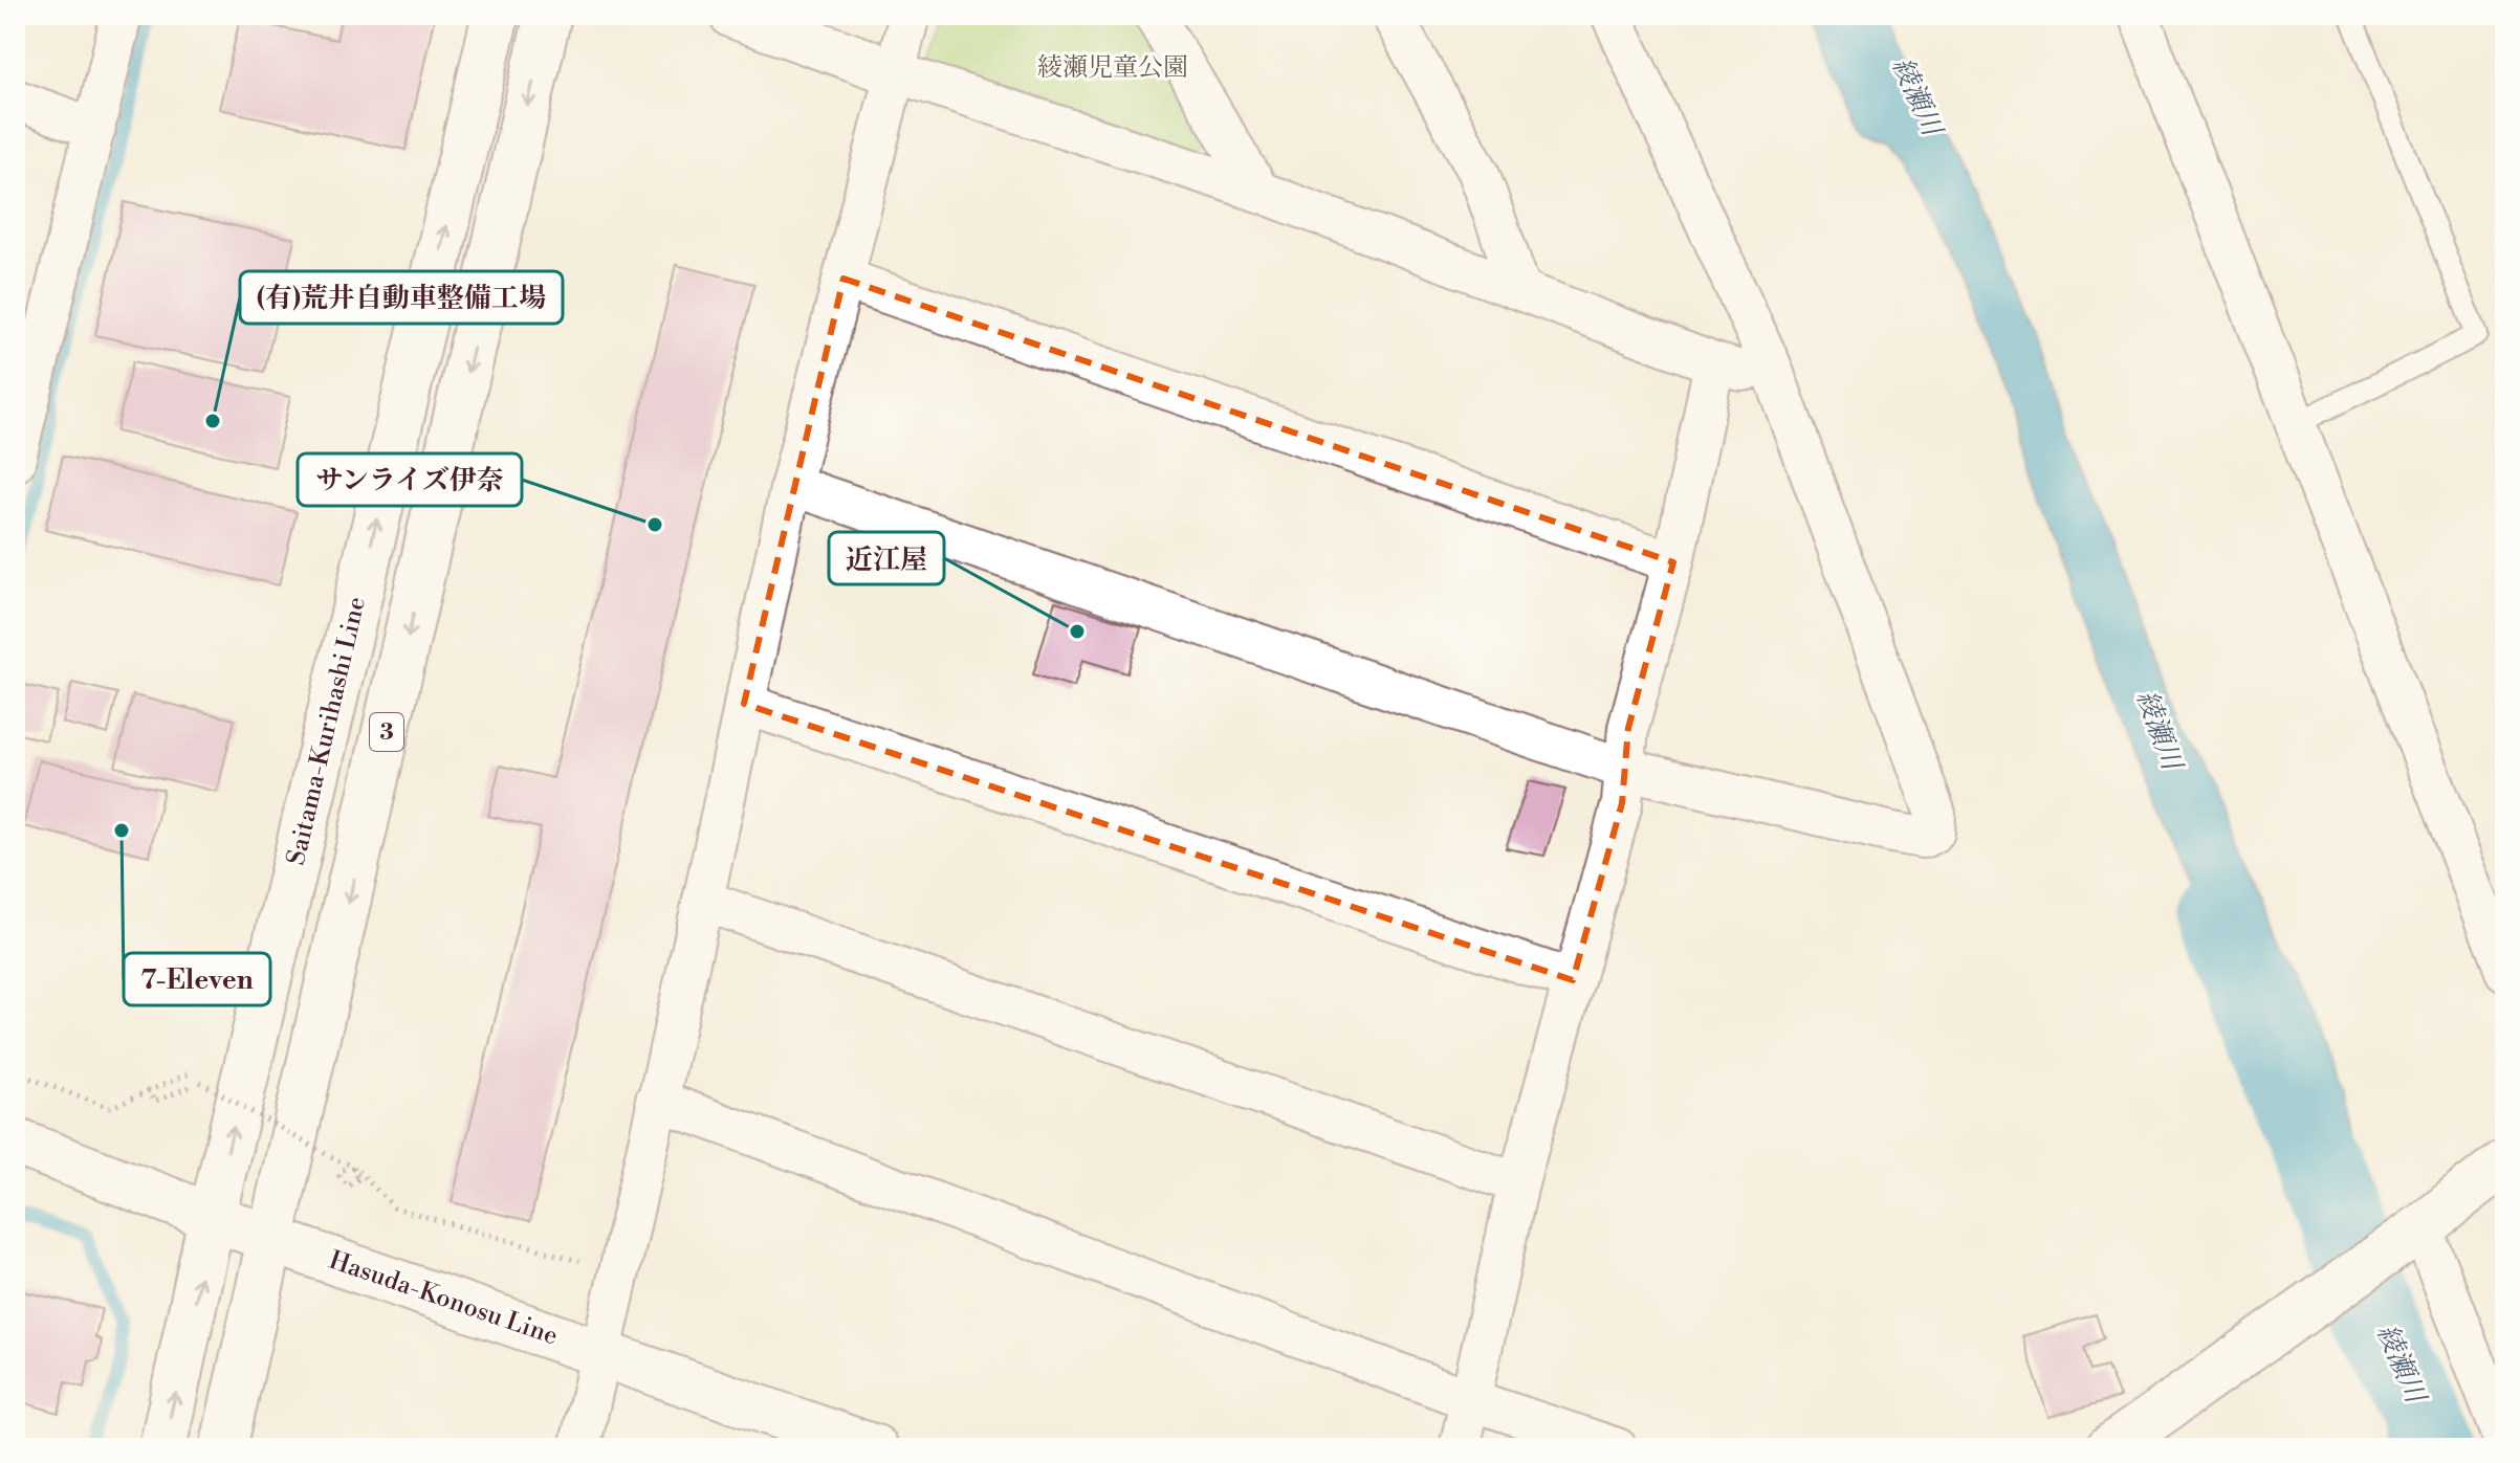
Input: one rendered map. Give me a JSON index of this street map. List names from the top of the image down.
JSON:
{
  "streets": {
    "main road": ["Saitama-Kurihashi Line", "3", "Hasuda-Konosu Line"]
  },
  "crossings": [
    ["Saitama-Kurihashi Line", "Hasuda-Konosu Line"],
    ["3", "Hasuda-Konosu Line"]
  ],
  "water": ["綾瀬川"],
  "parks": ["綾瀬児童公園"],
  "places": [
    "(有)荒井自動車整備工場",
    "サンライズ伊奈",
    "近江屋",
    "7-Eleven"
  ]
}
